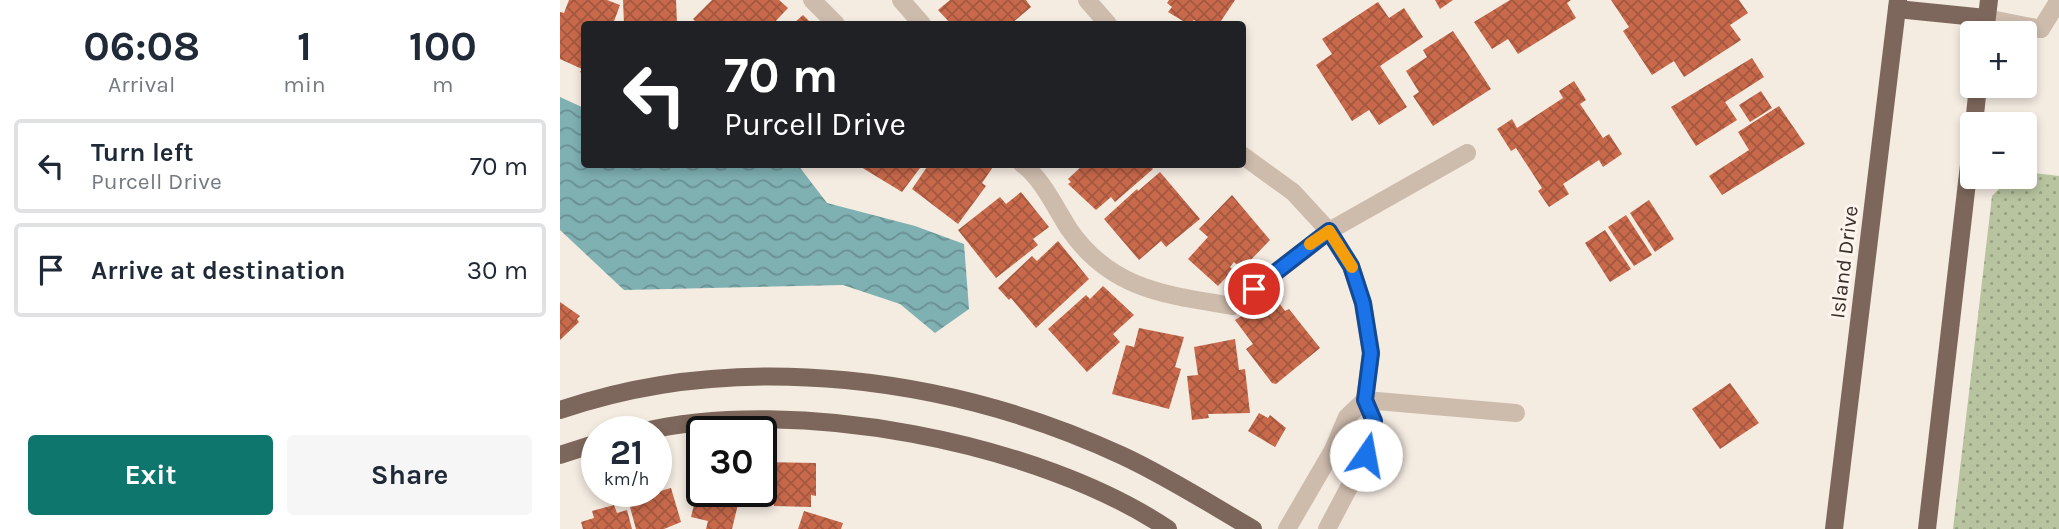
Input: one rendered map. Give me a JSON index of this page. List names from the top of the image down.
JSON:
{
  "streets": {
    "main road": ["Island Drive"]
  },
  "page": {
    "eta": [
      "06:08",
      "Arrival",
      "1",
      "min",
      "100",
      "m"
    ],
    "map_buttons": ["+", "−"],
    "turn": ["70 m", "Purcell Drive"],
    "list": [
      {
        "name": "Turn left",
        "note": "Purcell Drive",
        "value": "70 m"
      },
      {
        "name": "Arrive at destination",
        "value": "30 m"
      }
    ],
    "speed": "21 km/h",
    "limit": "30",
    "buttons": ["Exit", "Share"]
  }
}
